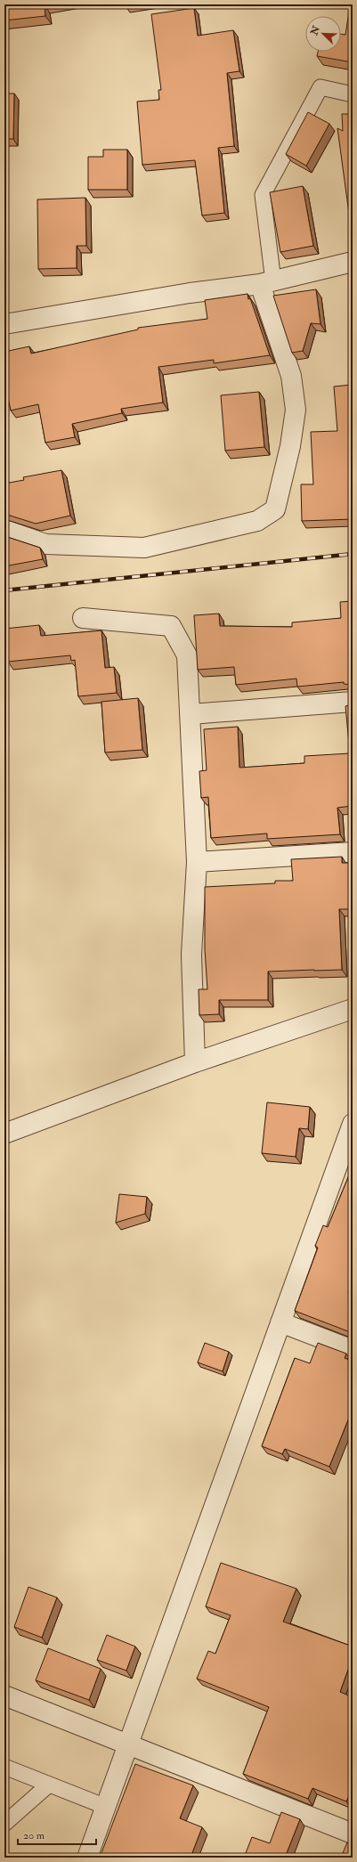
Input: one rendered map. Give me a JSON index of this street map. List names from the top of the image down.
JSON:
{
  "scale_bar": "20 m",
  "north": "top left"
}
